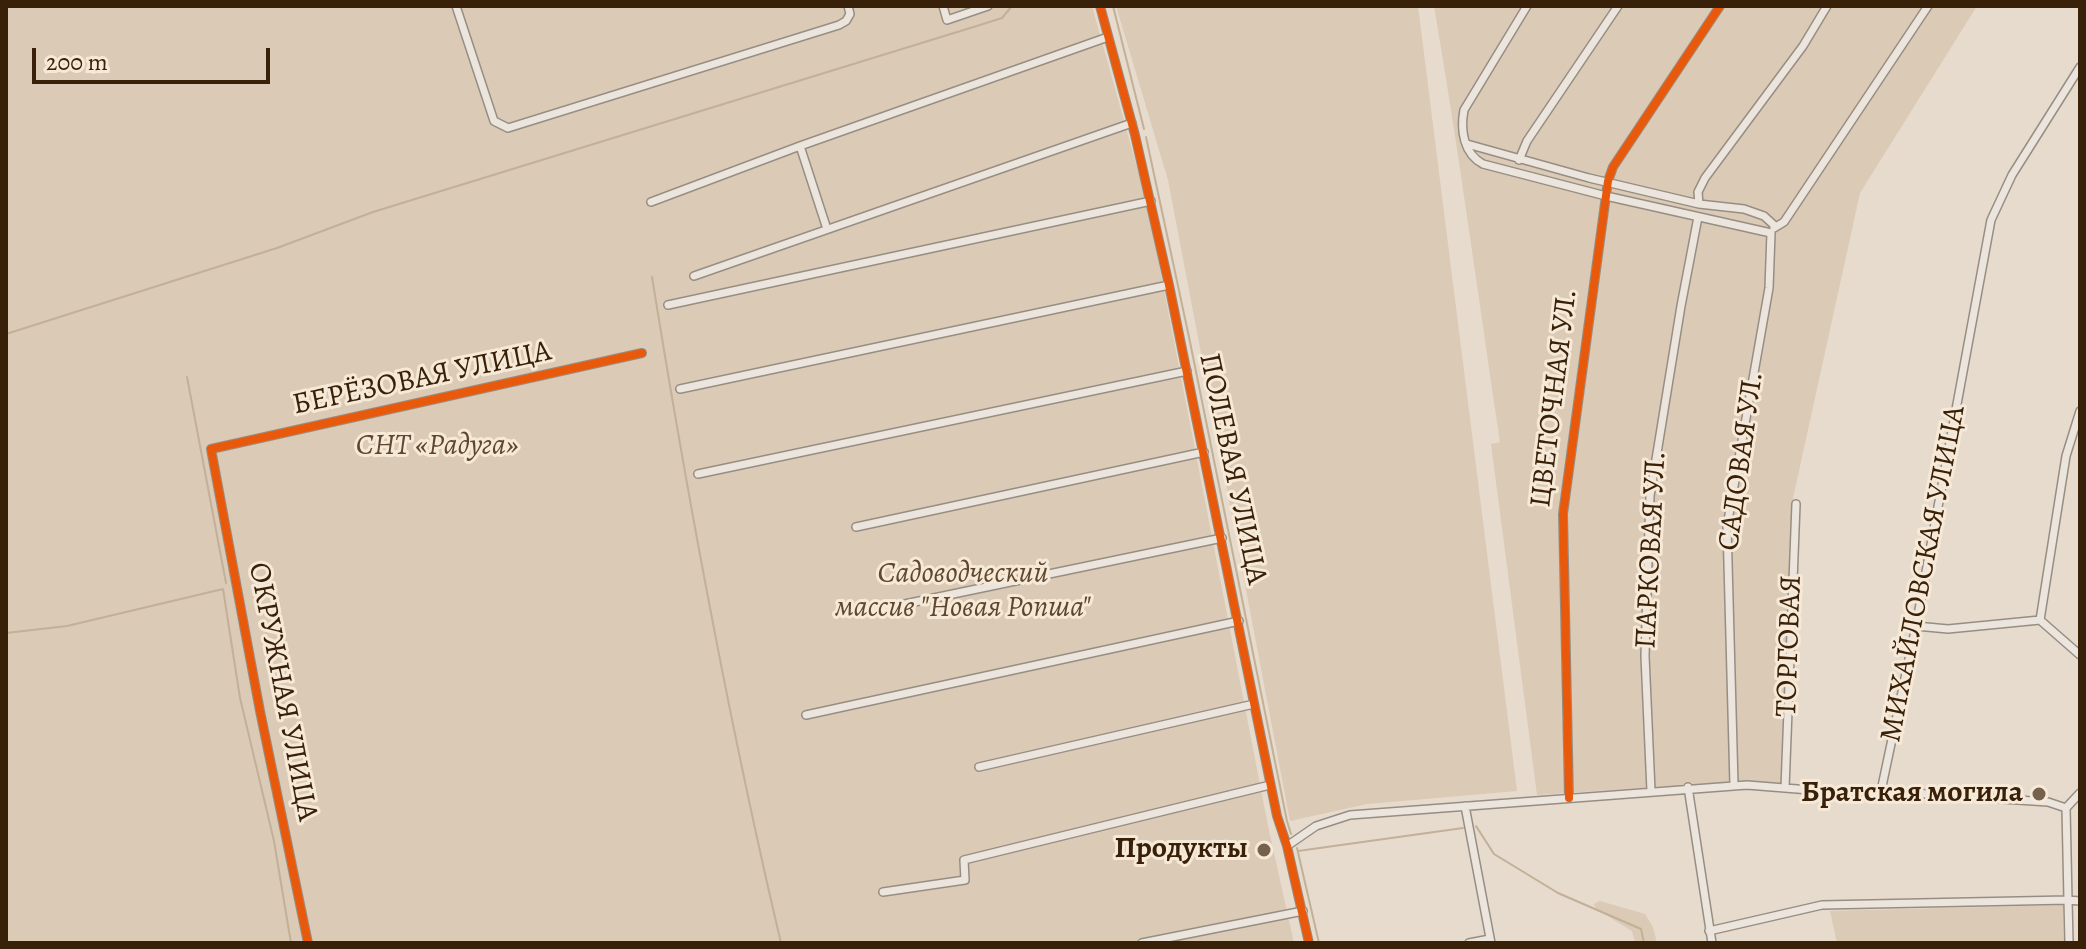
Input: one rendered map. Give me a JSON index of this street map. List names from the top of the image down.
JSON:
{
  "streets": {
    "street": [
      "БЕРЁЗОВАЯ УЛИЦА",
      "ЦВЕТОЧНАЯ УЛ.",
      "САДОВАЯ УЛ.",
      "ПОЛЕВАЯ УЛИЦА",
      "ПАРКОВАЯ УЛ.",
      "МИХАЙЛОВСКАЯ УЛИЦА",
      "ТОРГОВАЯ",
      "ОКРУЖНАЯ УЛИЦА"
    ]
  },
  "crossings": [
    ["БЕРЁЗОВАЯ УЛИЦА", "ОКРУЖНАЯ УЛИЦА"]
  ],
  "parks": ["СНТ «Радуга»", "Садоводческий массив \"Новая Ропша\""],
  "places": ["Братская могила", "Продукты"],
  "scale_bar": "200 m"
}
